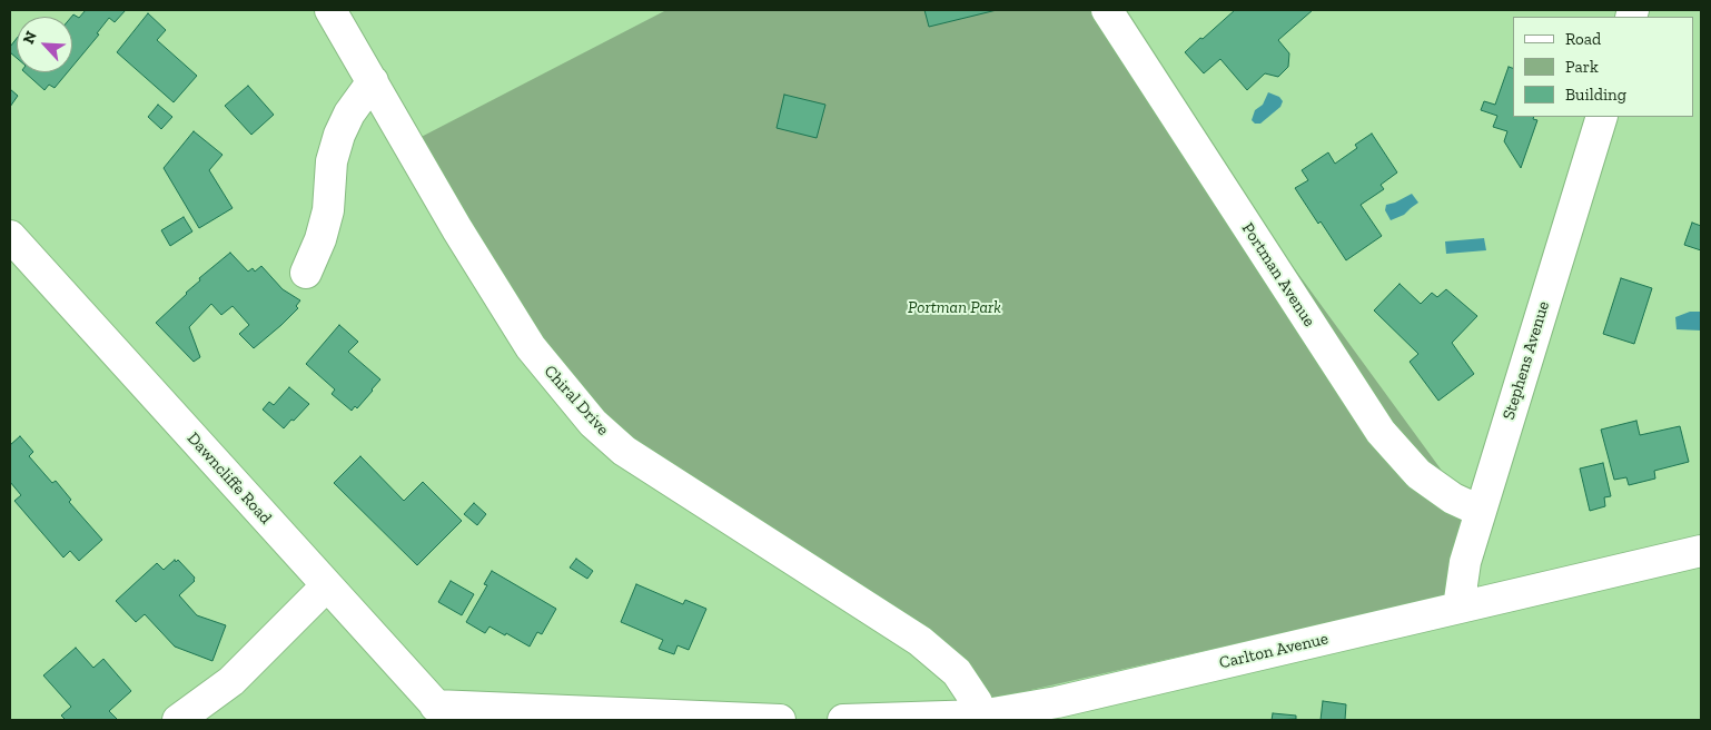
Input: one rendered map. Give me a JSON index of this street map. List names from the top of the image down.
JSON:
{
  "streets": {
    "street": [
      "Portman Avenue",
      "Stephens Avenue",
      "Chiral Drive",
      "Dawncliffe Road",
      "Carlton Avenue"
    ]
  },
  "crossings": [
    ["Portman Avenue", "Stephens Avenue"],
    ["Stephens Avenue", "Carlton Avenue"],
    ["Chiral Drive", "Carlton Avenue"]
  ],
  "parks": ["Portman Park"],
  "legend": ["Road", "Park", "Building"],
  "north": "top left"
}
